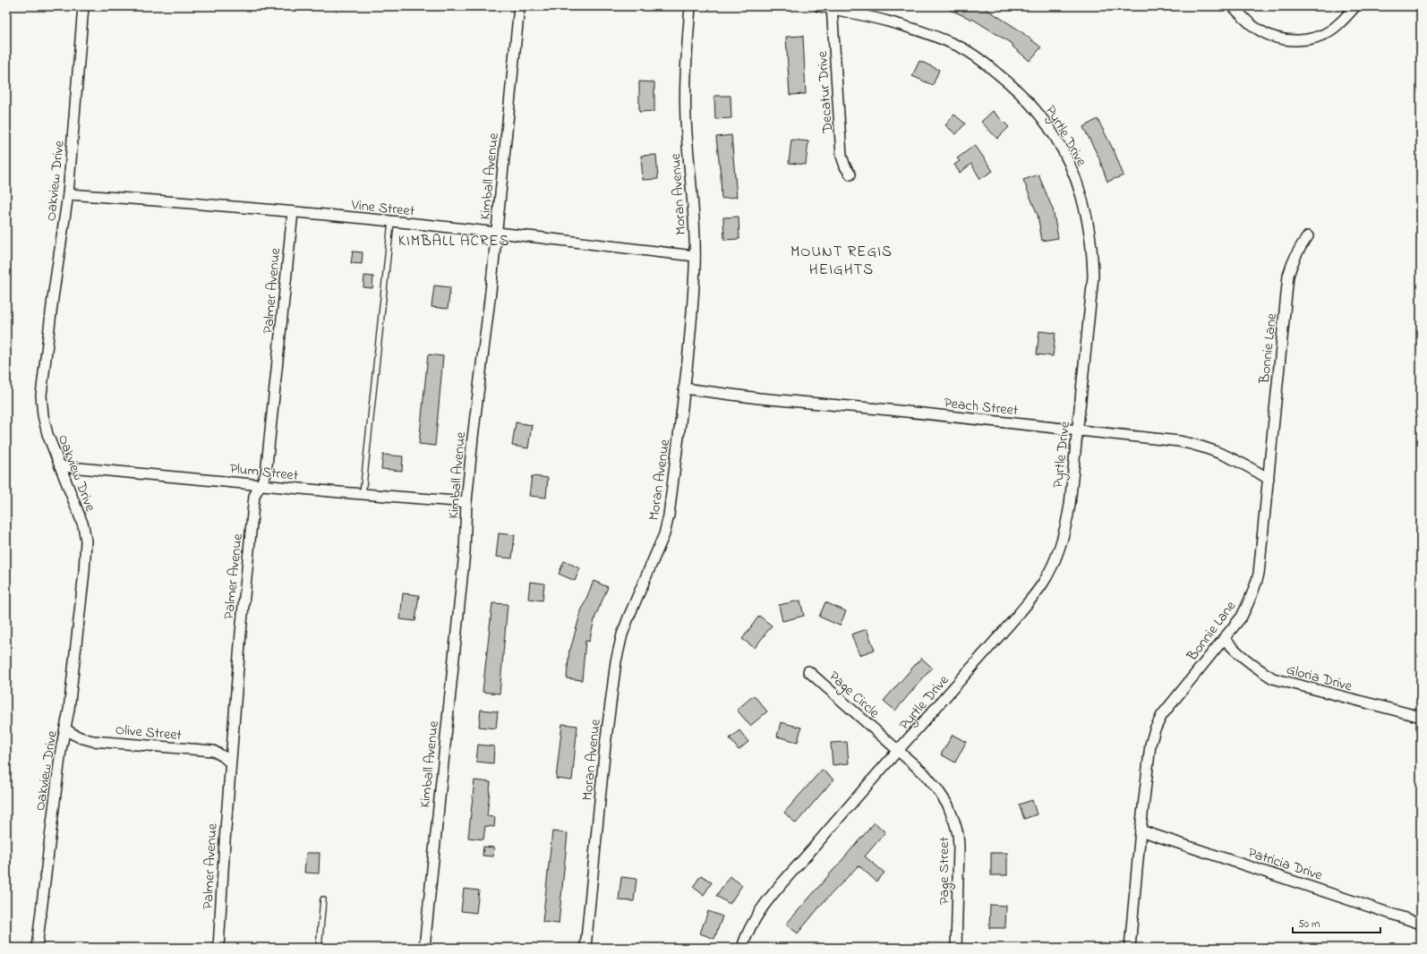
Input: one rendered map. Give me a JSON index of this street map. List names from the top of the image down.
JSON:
{
  "streets": {
    "street": [
      "Decatur Drive",
      "Pyrtle Drive",
      "Kimball Avenue",
      "Oakview Drive",
      "Moran Avenue",
      "Vine Street",
      "Palmer Avenue",
      "Bonnie Lane",
      "Peach Street",
      "Plum Street",
      "Gloria Drive",
      "Page Circle",
      "Olive Street",
      "Patricia Drive",
      "Page Street"
    ]
  },
  "crossings": [
    ["Decatur Drive", "Pyrtle Drive"],
    ["Pyrtle Drive", "Peach Street"],
    ["Pyrtle Drive", "Page Circle"],
    ["Pyrtle Drive", "Page Street"],
    ["Kimball Avenue", "Vine Street"],
    ["Kimball Avenue", "Plum Street"],
    ["Oakview Drive", "Vine Street"],
    ["Oakview Drive", "Plum Street"],
    ["Oakview Drive", "Olive Street"],
    ["Moran Avenue", "Vine Street"],
    ["Moran Avenue", "Peach Street"],
    ["Vine Street", "Palmer Avenue"],
    ["Palmer Avenue", "Plum Street"],
    ["Palmer Avenue", "Olive Street"],
    ["Bonnie Lane", "Peach Street"],
    ["Bonnie Lane", "Gloria Drive"],
    ["Bonnie Lane", "Patricia Drive"],
    ["Page Circle", "Page Street"]
  ],
  "districts": ["KIMBALL ACRES", "MOUNT REGIS HEIGHTS"],
  "scale_bar": "50 m"
}
